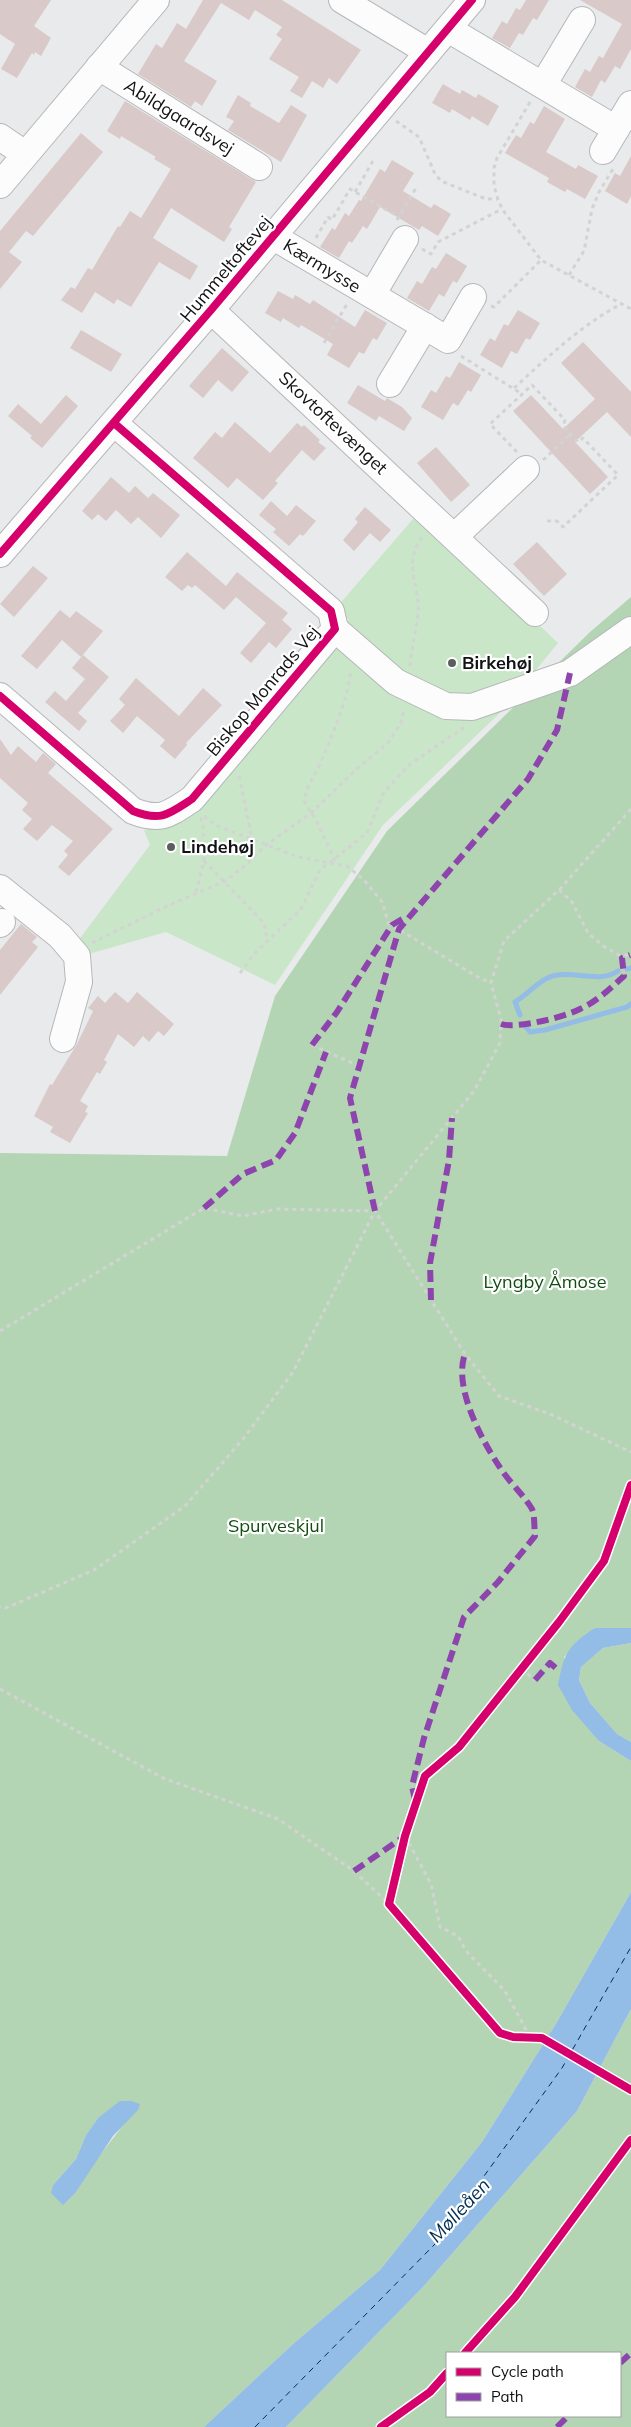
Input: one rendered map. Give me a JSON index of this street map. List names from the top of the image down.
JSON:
{
  "streets": {
    "street": [
      "Abildgaardsvej",
      "Kærmysse",
      "Hummeltoftevej",
      "Skovtoftevænget",
      "Biskop Monrads Vej"
    ]
  },
  "crossings": [
    ["Kærmysse", "Hummeltoftevej"],
    ["Hummeltoftevej", "Skovtoftevænget"],
    ["Hummeltoftevej", "Biskop Monrads Vej"]
  ],
  "water": ["Mølleåen"],
  "parks": ["Lyngby Åmose", "Spurveskjul"],
  "places": ["Birkehøj", "Lindehøj"],
  "legend": ["Cycle path", "Path"]
}
